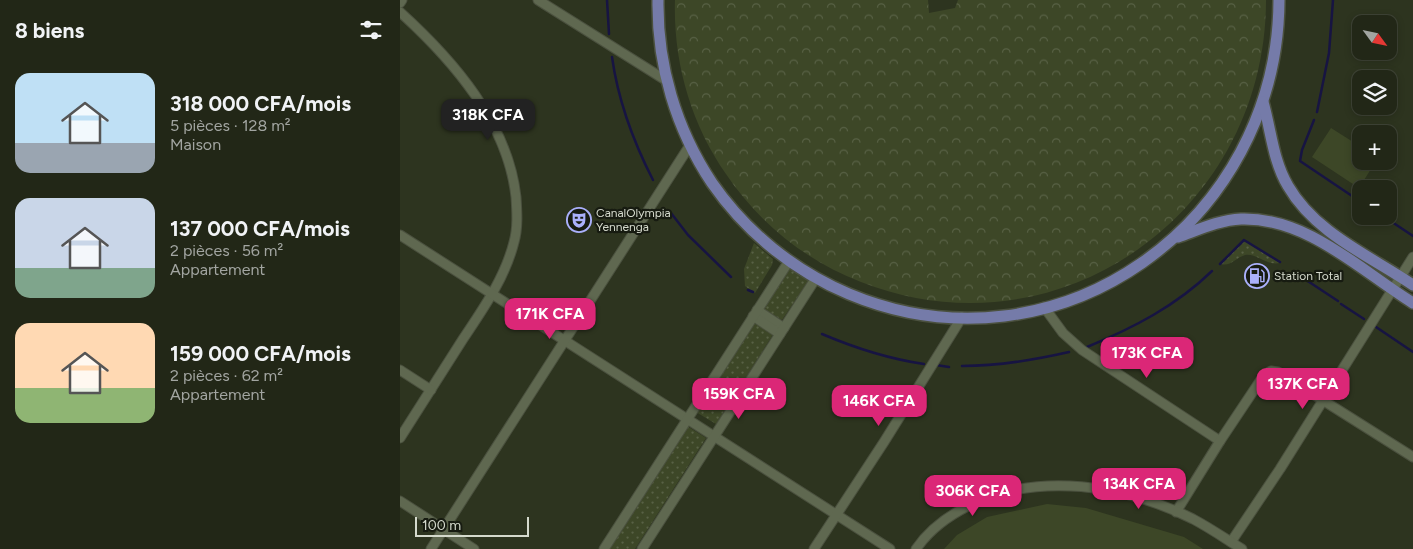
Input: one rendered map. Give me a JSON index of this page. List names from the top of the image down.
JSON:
{
  "places": {
    "theatre": ["CanalOlympia Yennenga"],
    "fuel station": ["Station Total"]
  },
  "scale_bar": "100 m",
  "north": "bottom right",
  "page": {
    "heading": "8 biens",
    "map_buttons": ["+", "−"],
    "list": [
      {
        "name": "318 000 CFA/mois",
        "note": "5 pièces · 128 m² · Maison"
      },
      {
        "name": "137 000 CFA/mois",
        "note": "2 pièces · 56 m² · Appartement"
      },
      {
        "name": "159 000 CFA/mois",
        "note": "2 pièces · 62 m² · Appartement"
      }
    ],
    "price": [
      "318K CFA",
      "171K CFA",
      "173K CFA",
      "137K CFA",
      "159K CFA",
      "146K CFA",
      "134K CFA",
      "306K CFA"
    ],
    "scale": "100 m"
  }
}
